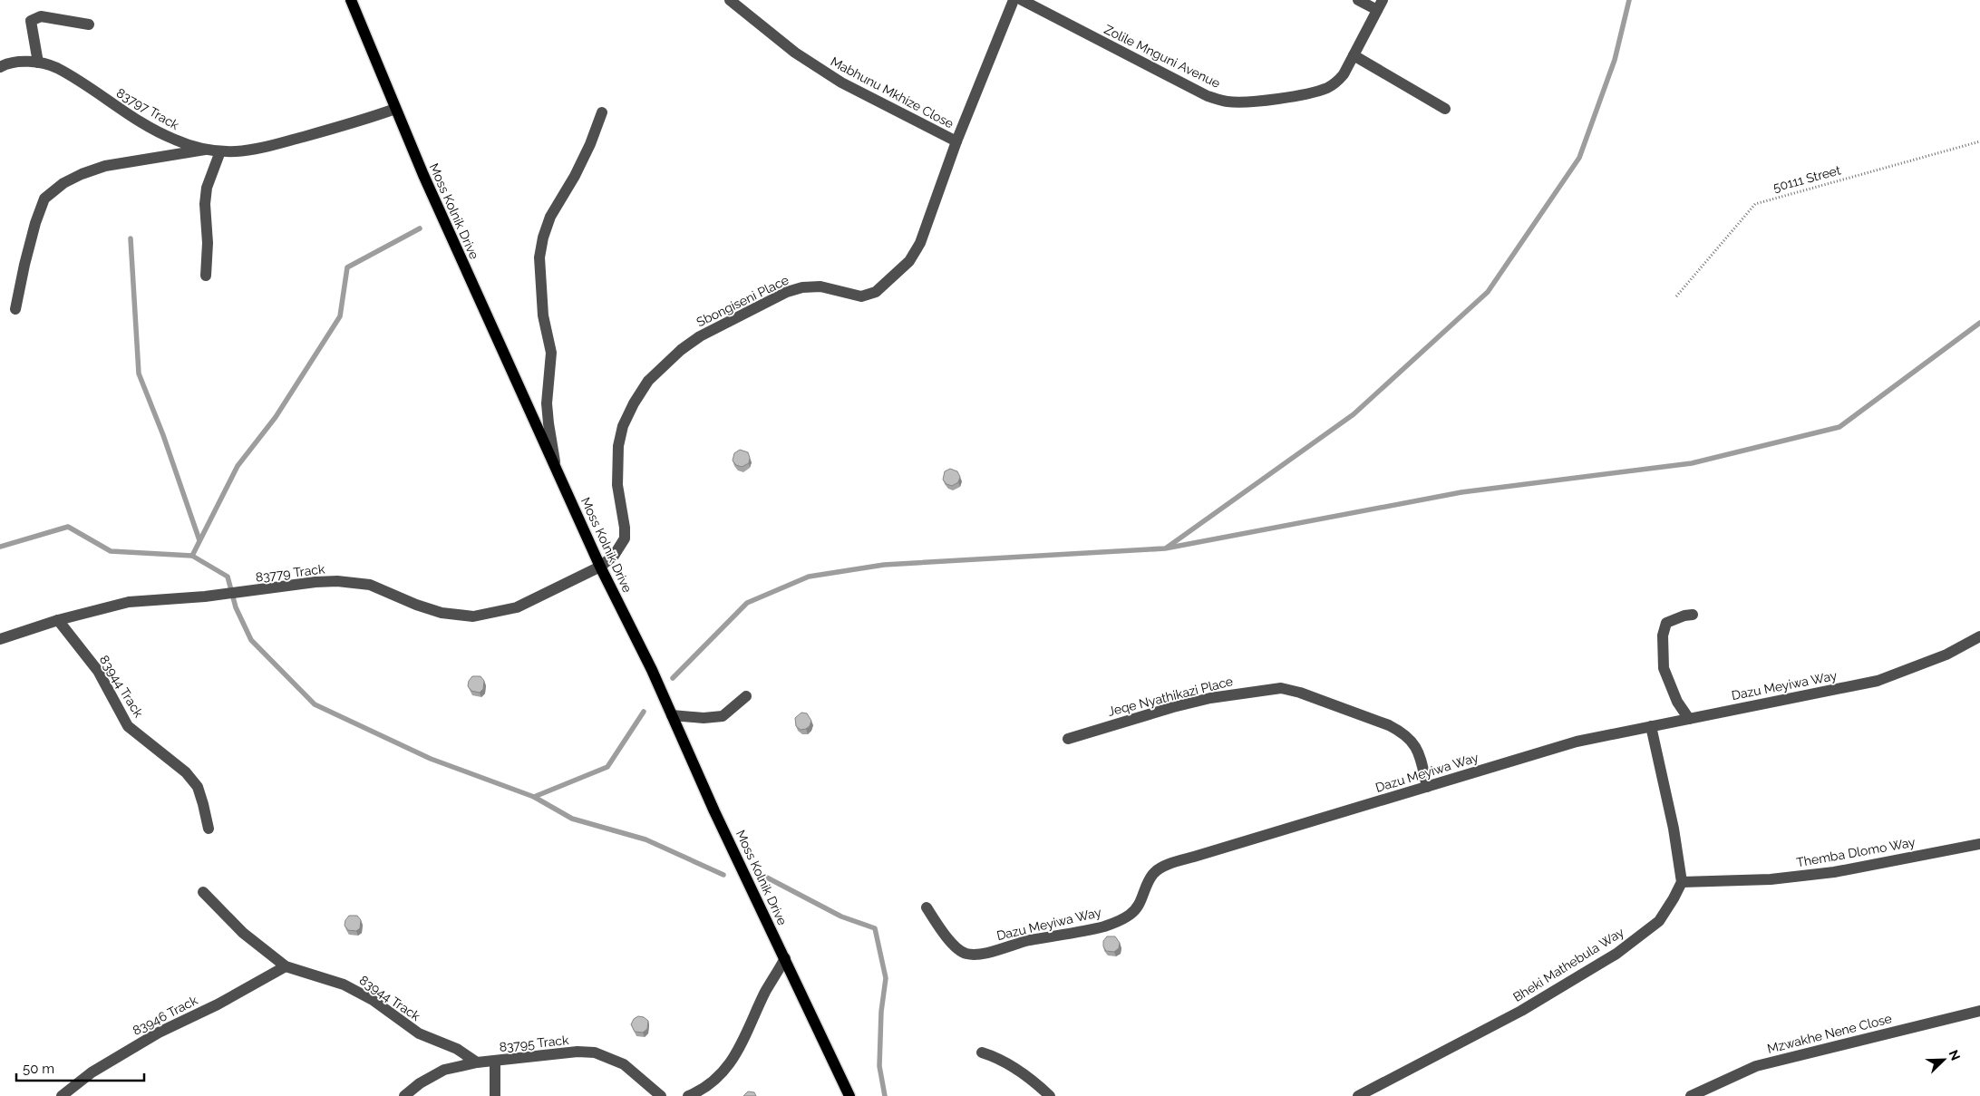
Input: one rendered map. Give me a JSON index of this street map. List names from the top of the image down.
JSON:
{
  "streets": {
    "main road": ["Moss Kolnik Drive"],
    "street": [
      "Zolile Mnguni Avenue",
      "Mabhunu Mkhize Close",
      "83797 Track",
      "Sbongiseni Place",
      "83779 Track",
      "Dazu Meyiwa Way",
      "83944 Track",
      "Jeqe Nyathikazi Place",
      "Themba Dlomo Way",
      "Bheki Mathebula Way",
      "83946 Track",
      "Mzwakhe Nene Close",
      "83795 Track"
    ],
    "path": ["50111 Street"]
  },
  "crossings": [
    ["Mabhunu Mkhize Close", "Sbongiseni Place"],
    ["83797 Track", "Moss Kolnik Drive"],
    ["Moss Kolnik Drive", "Sbongiseni Place"],
    ["Moss Kolnik Drive", "83779 Track"],
    ["Sbongiseni Place", "83779 Track"],
    ["83779 Track", "83944 Track"],
    ["Dazu Meyiwa Way", "Jeqe Nyathikazi Place"],
    ["83944 Track", "83946 Track"],
    ["83944 Track", "83795 Track"],
    ["Themba Dlomo Way", "Bheki Mathebula Way"]
  ],
  "scale_bar": "50 m",
  "north": "top right"
}
